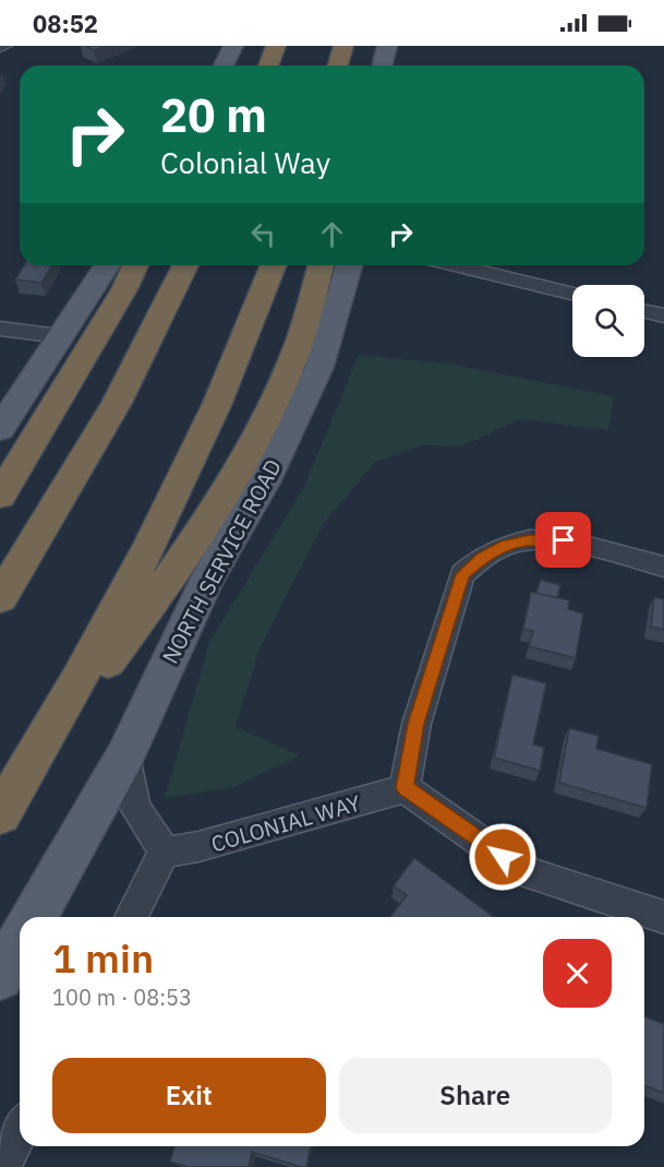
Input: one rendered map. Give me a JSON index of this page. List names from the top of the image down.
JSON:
{
  "streets": {
    "main road": ["NORTH SERVICE ROAD"],
    "street": ["COLONIAL WAY"]
  },
  "page": {
    "status": "08:52",
    "turn": ["20 m", "Colonial Way"],
    "heading": ["1 min", "100 m · 08:53"],
    "buttons": ["Exit", "Share"]
  }
}
